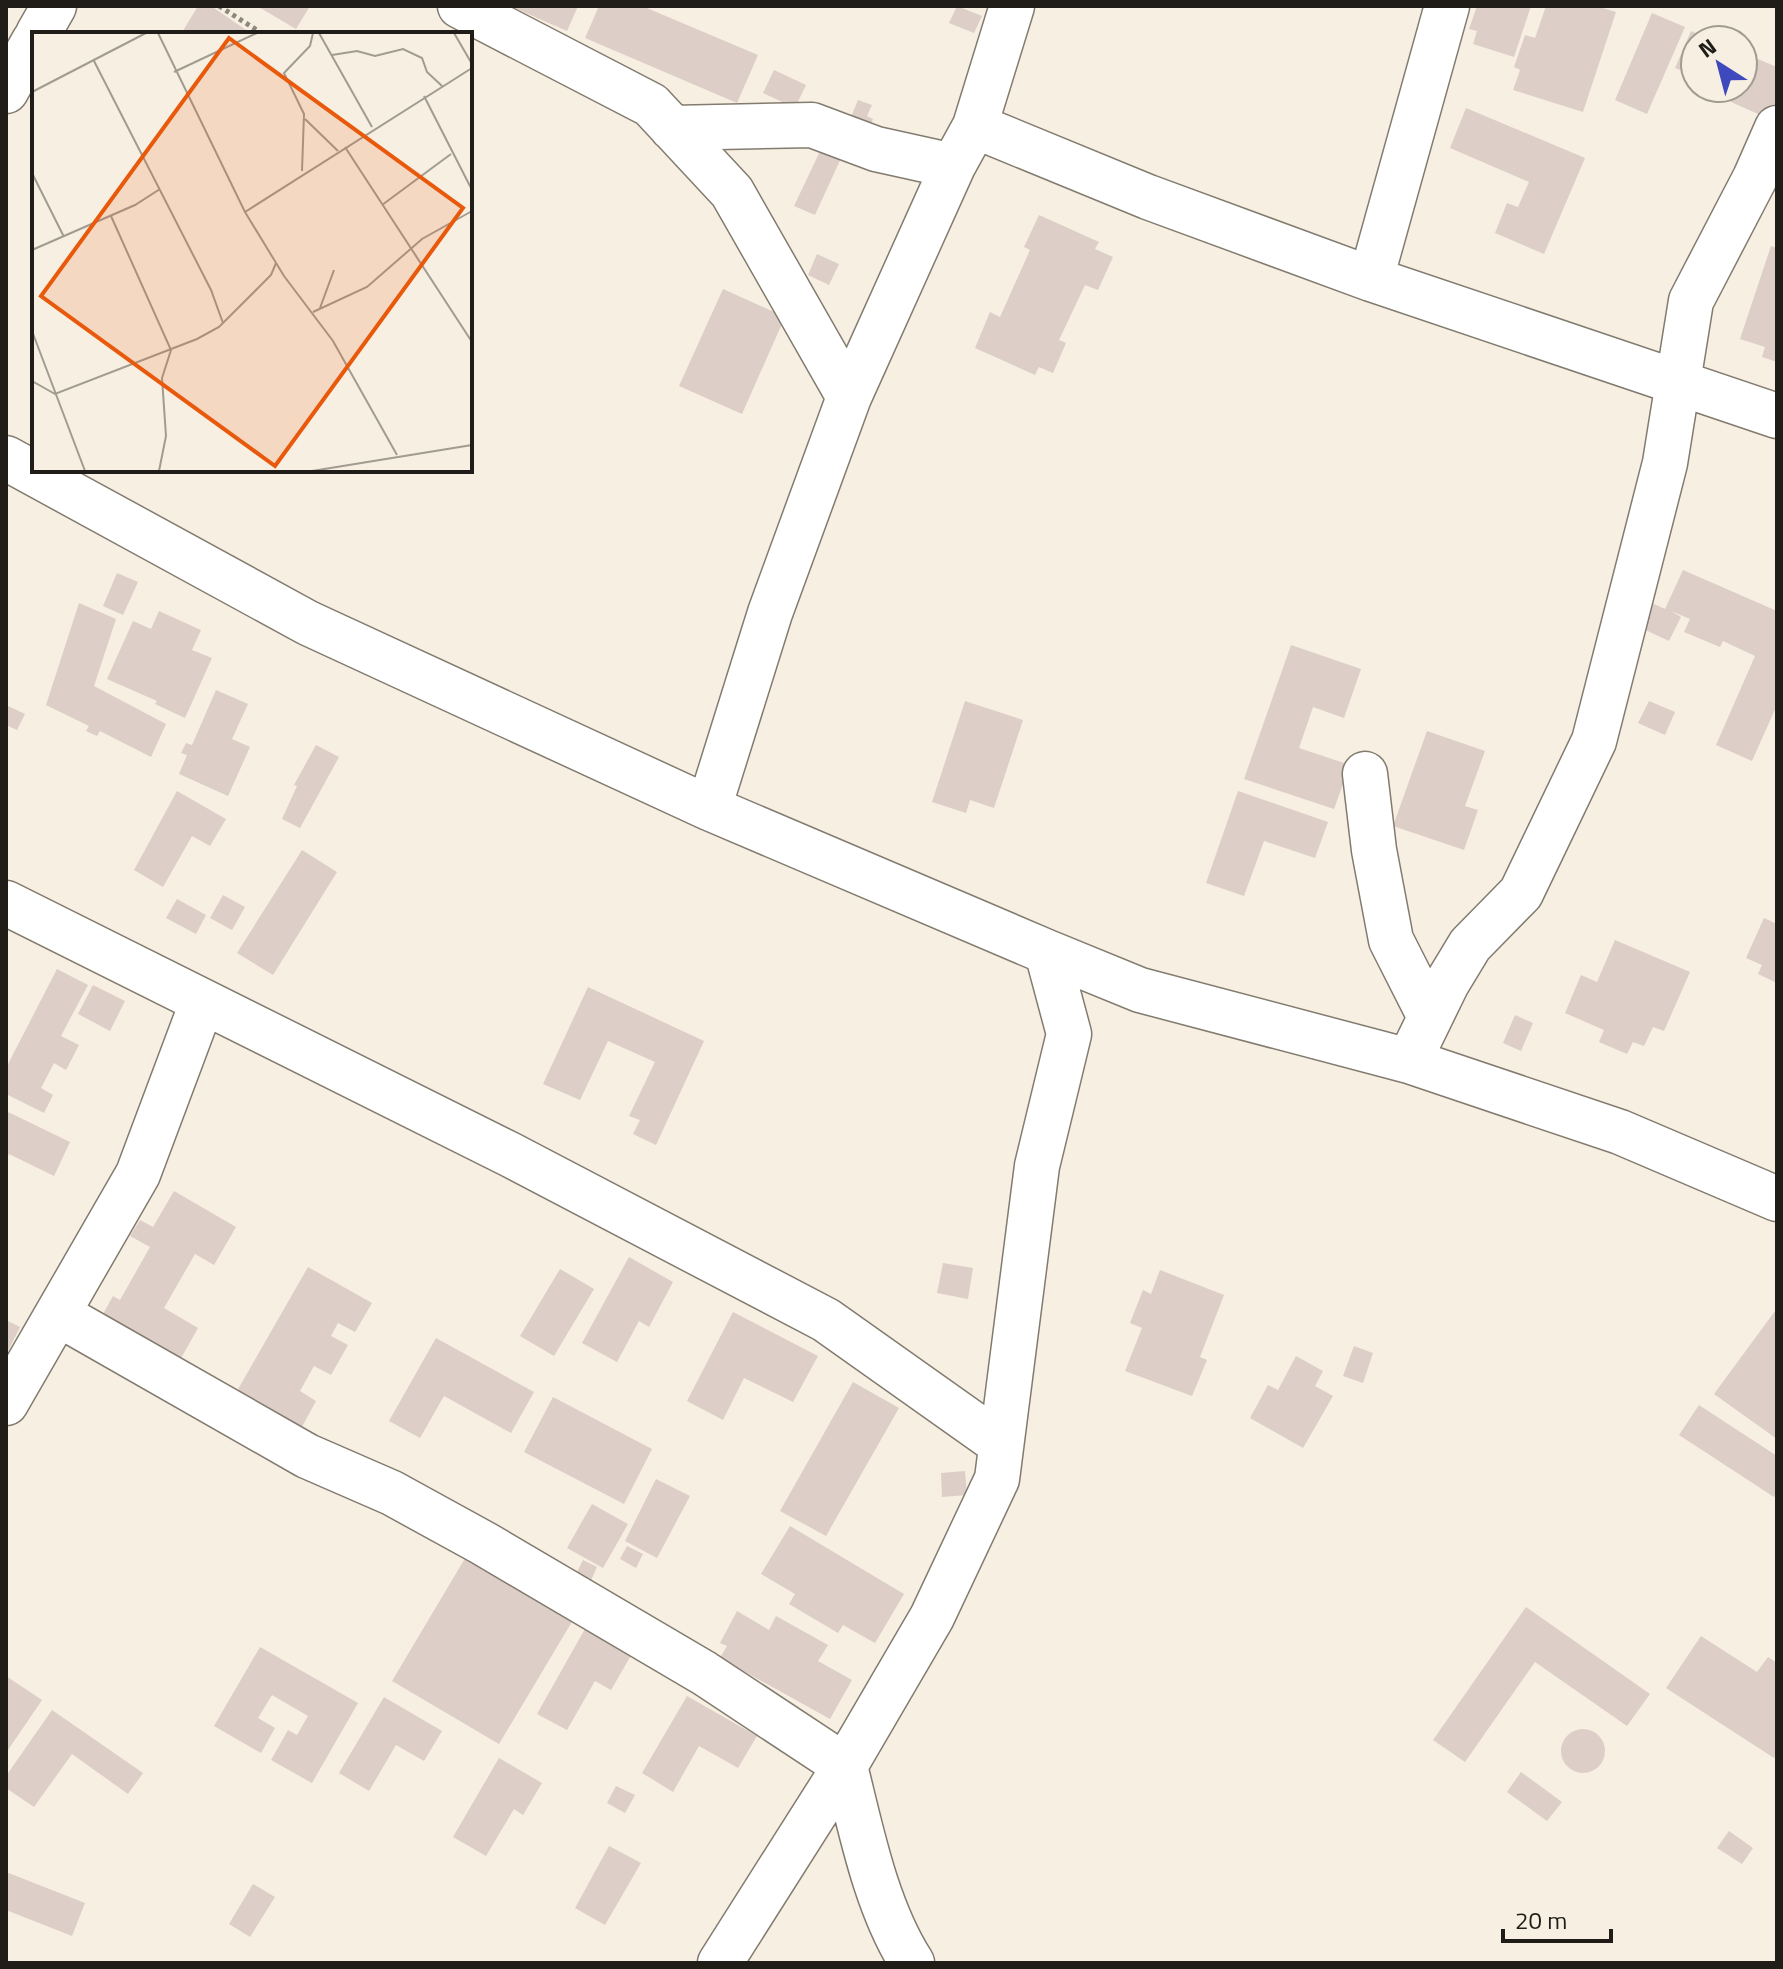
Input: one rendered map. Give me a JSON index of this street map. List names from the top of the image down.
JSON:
{
  "scale_bar": "20 m",
  "north": "top left"
}
